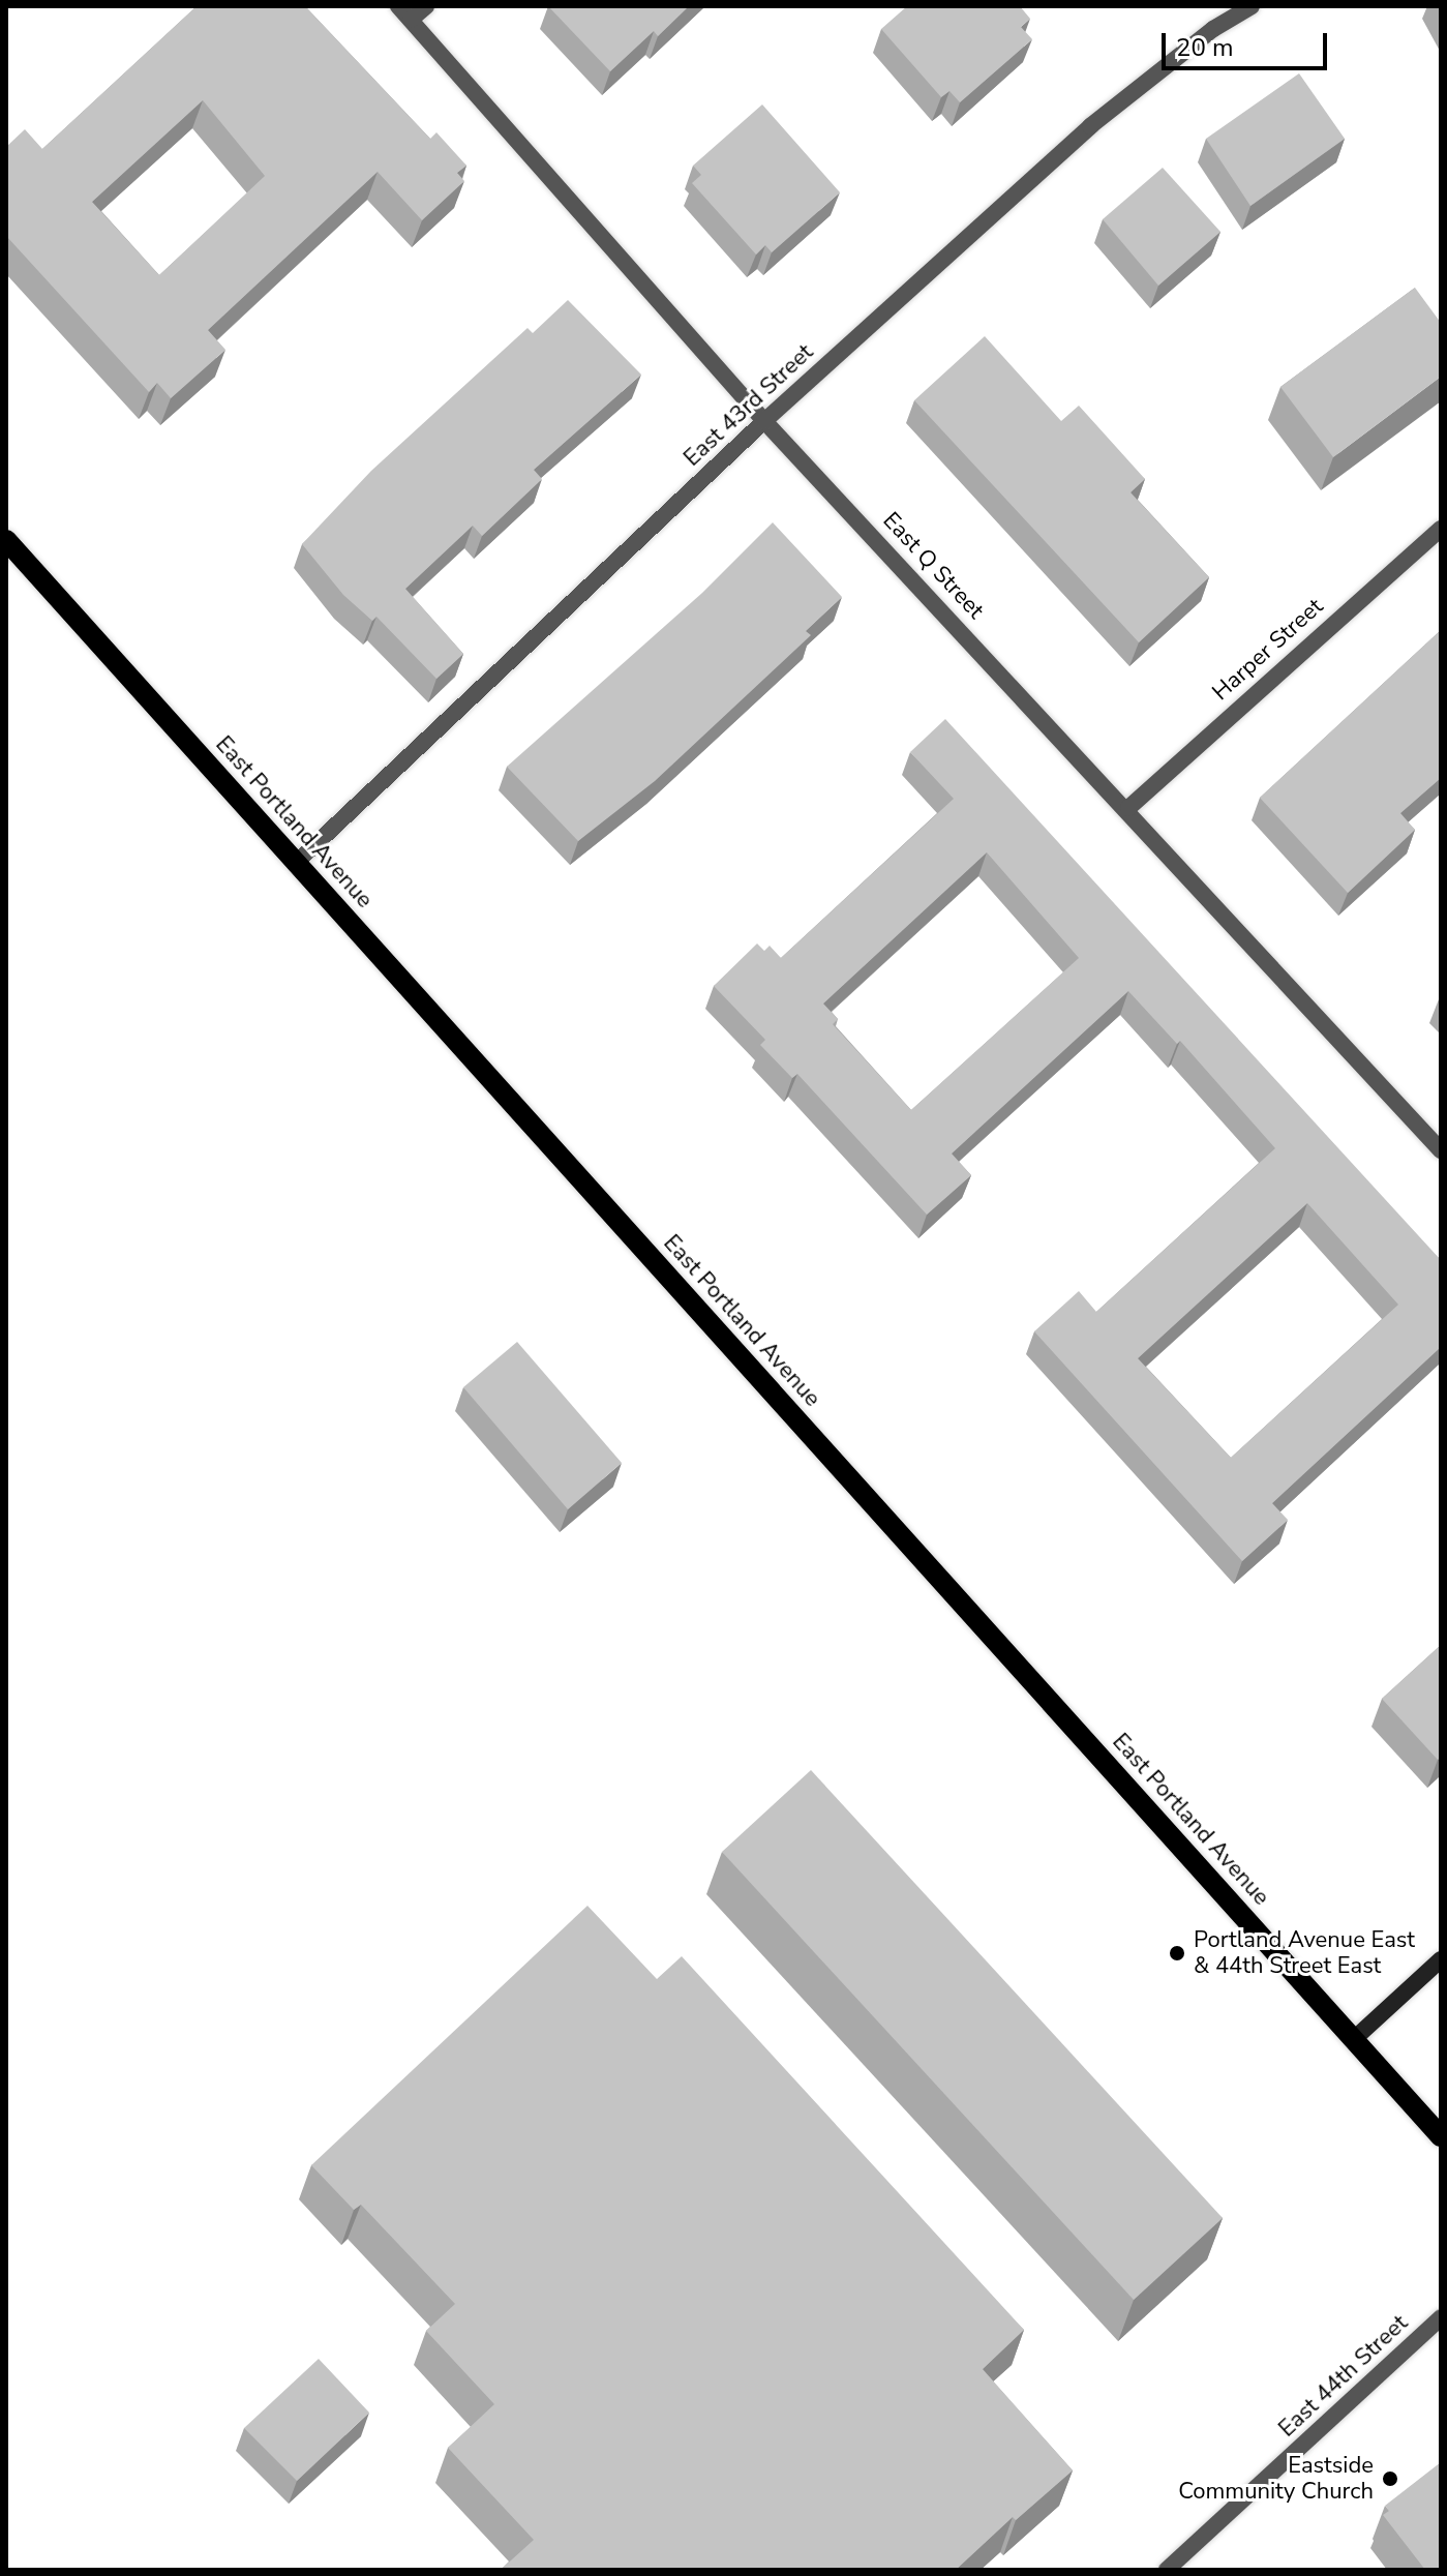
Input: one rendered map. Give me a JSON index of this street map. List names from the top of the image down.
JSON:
{
  "streets": {
    "main road": ["East Portland Avenue"],
    "street": [
      "East 43rd Street",
      "East Q Street",
      "Harper Street",
      "East 44th Street"
    ]
  },
  "crossings": [
    ["East 43rd Street", "East Q Street"],
    ["East 43rd Street", "East Portland Avenue"],
    ["East Q Street", "Harper Street"]
  ],
  "places": ["Portland Avenue East & 44th Street East", "Eastside Community Church"],
  "scale_bar": "20 m"
}
